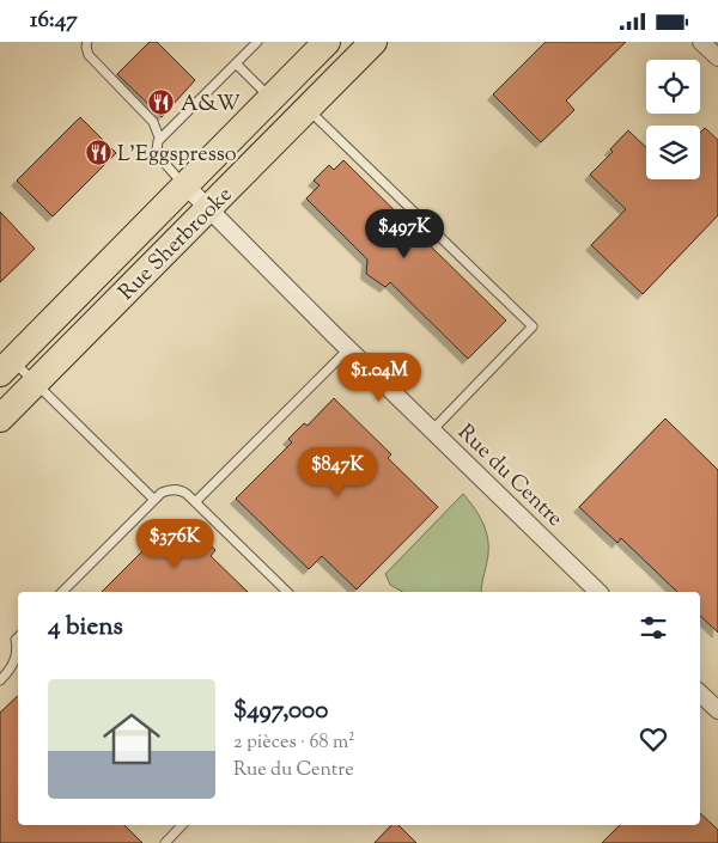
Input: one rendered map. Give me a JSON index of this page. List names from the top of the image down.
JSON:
{
  "streets": {
    "main road": ["Rue Sherbrooke"],
    "street": ["Rue du Centre"]
  },
  "crossings": [
    ["Rue Sherbrooke", "Rue du Centre"]
  ],
  "places": {
    "restaurant": ["A&W", "L'Eggspresso"]
  },
  "page": {
    "status": "16:47",
    "price": [
      "$497K",
      "$1.04M",
      "$847K",
      "$376K"
    ],
    "heading": "4 biens",
    "list": [
      {
        "name": "$497,000",
        "note": "2 pièces · 68 m² · Rue du Centre"
      }
    ]
  }
}
